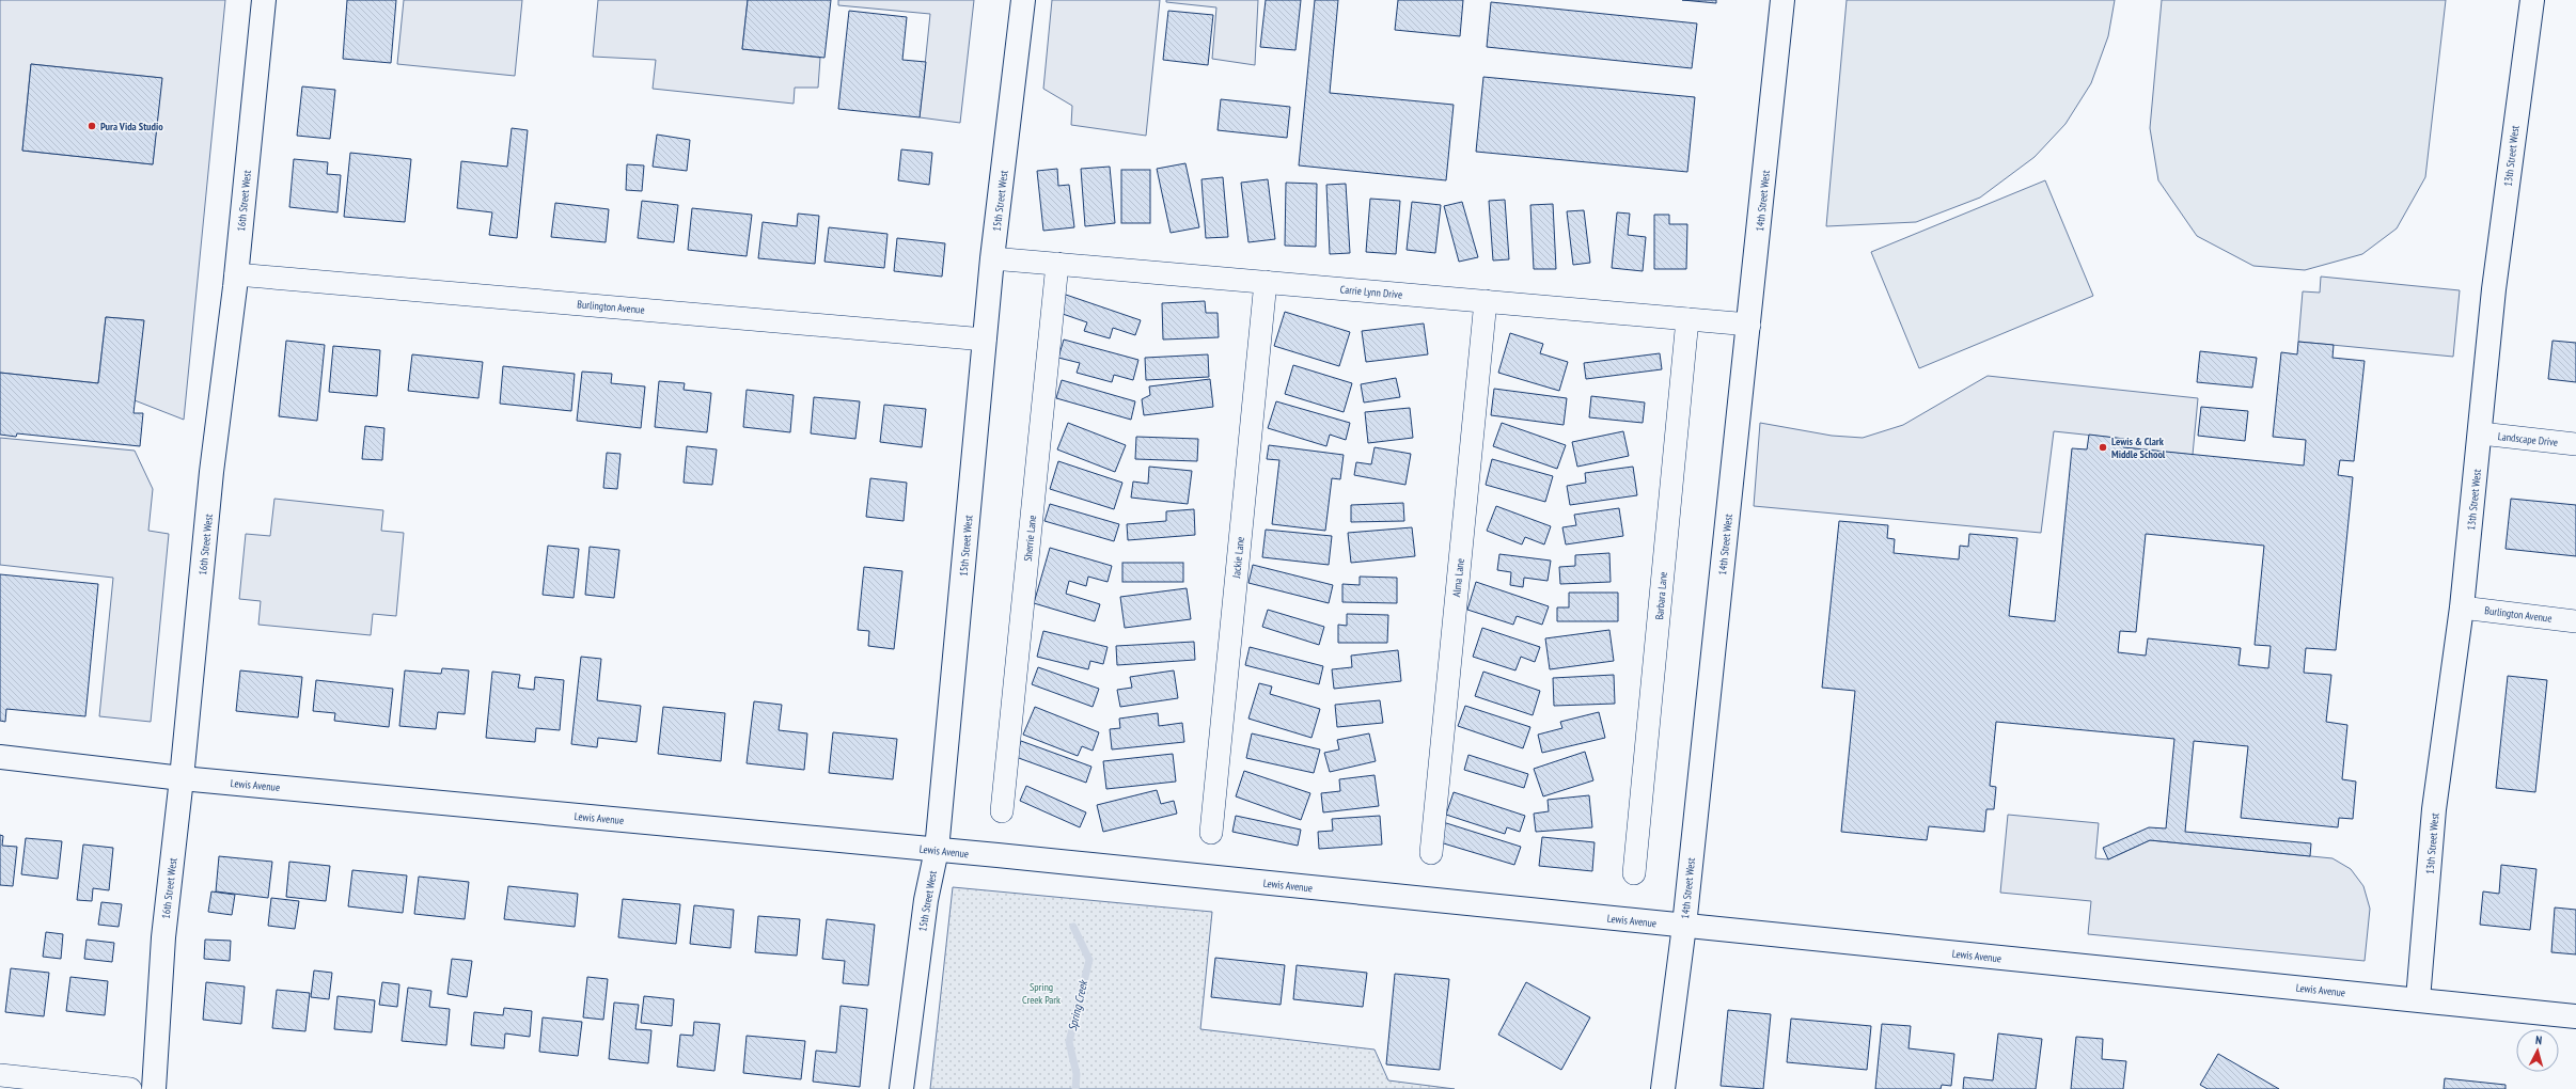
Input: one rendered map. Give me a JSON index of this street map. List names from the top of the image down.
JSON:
{
  "streets": {
    "street": [
      "13th Street West",
      "16th Street West",
      "15th Street West",
      "14th Street West",
      "Carrie Lynn Drive",
      "Burlington Avenue",
      "Landscape Drive",
      "Sherrie Lane",
      "Jackie Lane",
      "Alma Lane",
      "Barbara Lane",
      "Lewis Avenue"
    ]
  },
  "crossings": [
    ["13th Street West", "Burlington Avenue"],
    ["13th Street West", "Landscape Drive"],
    ["13th Street West", "Lewis Avenue"],
    ["16th Street West", "Burlington Avenue"],
    ["16th Street West", "Lewis Avenue"],
    ["15th Street West", "Carrie Lynn Drive"],
    ["15th Street West", "Burlington Avenue"],
    ["15th Street West", "Lewis Avenue"],
    ["14th Street West", "Carrie Lynn Drive"],
    ["14th Street West", "Lewis Avenue"],
    ["Carrie Lynn Drive", "Sherrie Lane"],
    ["Carrie Lynn Drive", "Jackie Lane"],
    ["Carrie Lynn Drive", "Alma Lane"],
    ["Carrie Lynn Drive", "Barbara Lane"]
  ],
  "water": ["Spring Creek"],
  "parks": ["Spring Creek Park"],
  "places": ["Pura Vida Studio", "Lewis & Clark Middle School"],
  "north": "top"
}
